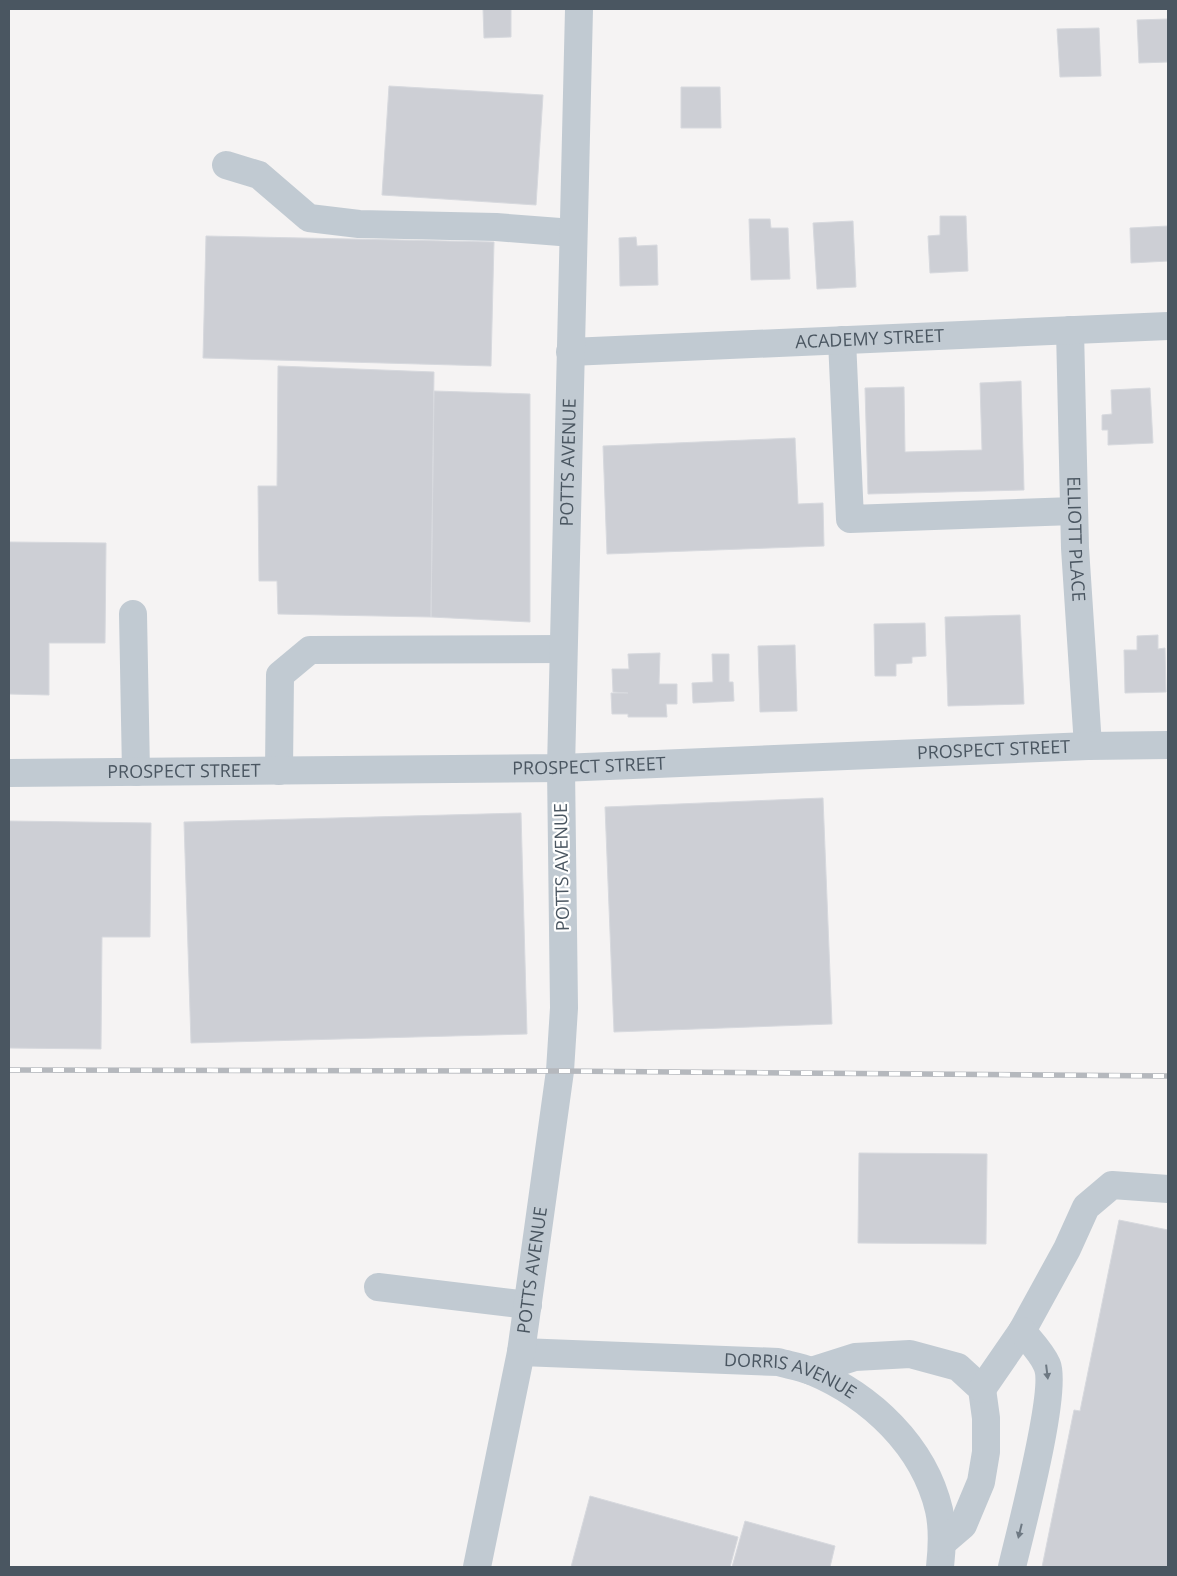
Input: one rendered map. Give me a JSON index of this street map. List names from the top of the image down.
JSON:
{
  "streets": {
    "street": [
      "ACADEMY STREET",
      "POTTS AVENUE",
      "ELLIOTT PLACE",
      "PROSPECT STREET",
      "DORRIS AVENUE"
    ]
  },
  "crossings": [
    ["ACADEMY STREET", "POTTS AVENUE"],
    ["ACADEMY STREET", "ELLIOTT PLACE"],
    ["POTTS AVENUE", "PROSPECT STREET"],
    ["POTTS AVENUE", "DORRIS AVENUE"],
    ["ELLIOTT PLACE", "PROSPECT STREET"]
  ]
}
